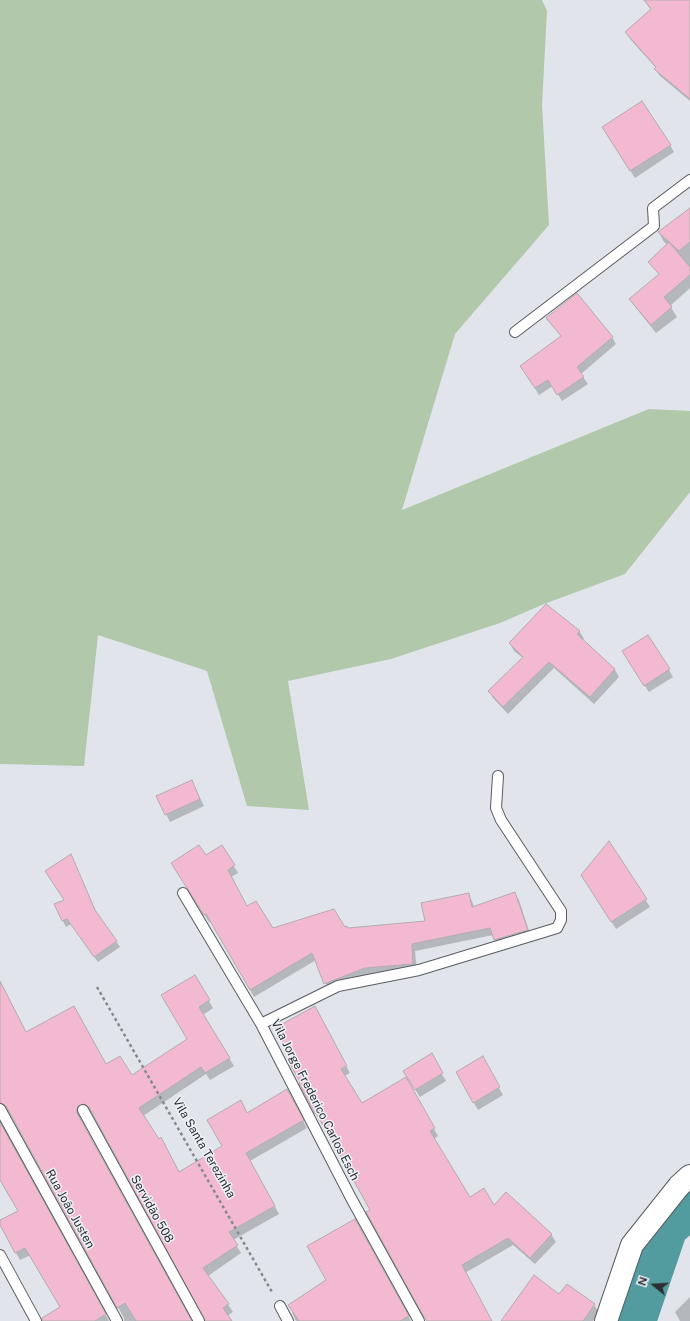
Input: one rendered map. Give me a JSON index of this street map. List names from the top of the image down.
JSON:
{
  "streets": {
    "lane": ["Vila Jorge Frederico Carlos Esch", "Rua João Justen", "Servidão 508"],
    "path": ["Vila Santa Terezinha"]
  },
  "north": "left"
}
